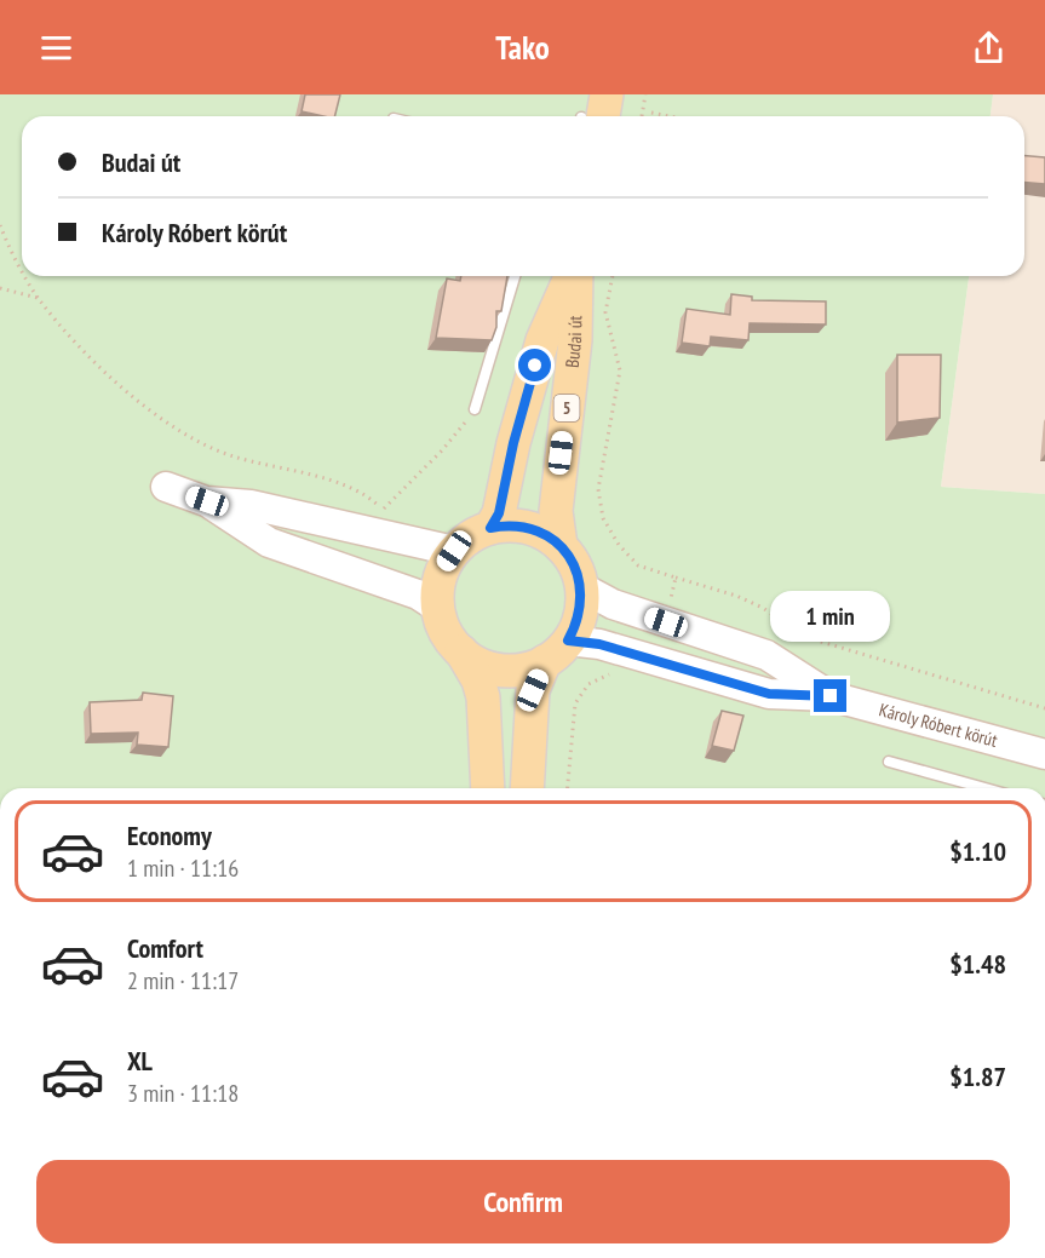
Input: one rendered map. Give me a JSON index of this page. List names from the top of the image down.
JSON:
{
  "streets": {
    "main road": ["Budai út", "5"],
    "street": ["Károly Róbert körút"]
  },
  "crossings": [
    ["Budai út", "5"],
    ["Budai út", "Károly Róbert körút"],
    ["5", "Károly Róbert körút"]
  ],
  "page": {
    "header": "Tako",
    "banner": ["Budai út", "Károly Róbert körút"],
    "bubble": "1 min",
    "list": [
      {
        "name": "Economy",
        "note": "1 min · 11:16",
        "value": "$1.10"
      },
      {
        "name": "Comfort",
        "note": "2 min · 11:17",
        "value": "$1.48"
      },
      {
        "name": "XL",
        "note": "3 min · 11:18",
        "value": "$1.87"
      }
    ],
    "buttons": "Confirm"
  }
}
